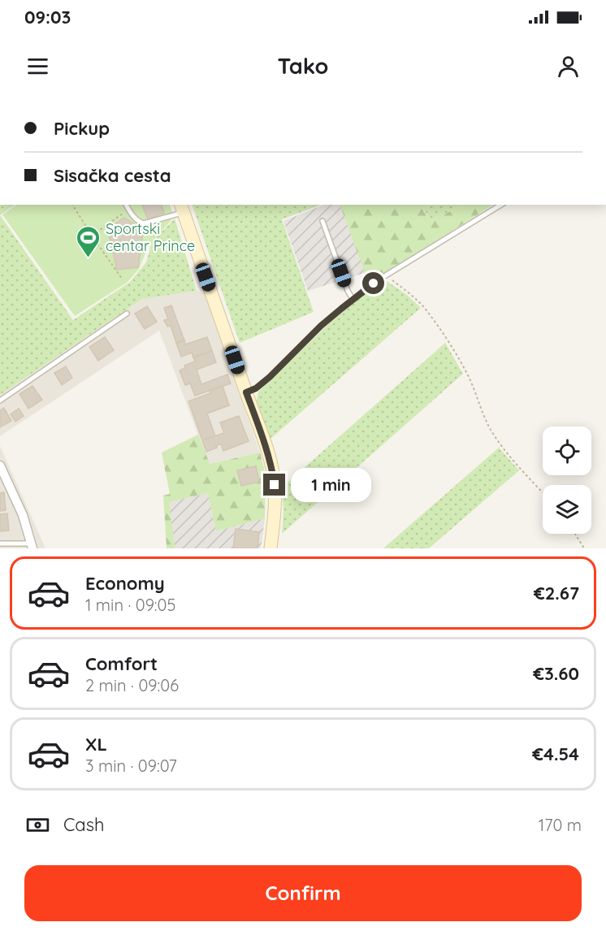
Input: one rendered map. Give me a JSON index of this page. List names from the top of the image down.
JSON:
{
  "places": {
    "sports": ["Sportski centar Prince"]
  },
  "page": {
    "status": "09:03",
    "header": "Tako",
    "banner": ["Pickup", "Sisačka cesta"],
    "bubble": "1 min",
    "list": [
      {
        "name": "Economy",
        "note": "1 min · 09:05",
        "value": "€2.67"
      },
      {
        "name": "Comfort",
        "note": "2 min · 09:06",
        "value": "€3.60"
      },
      {
        "name": "XL",
        "note": "3 min · 09:07",
        "value": "€4.54"
      }
    ],
    "pay": ["Cash", "170 m"],
    "buttons": "Confirm"
  }
}
